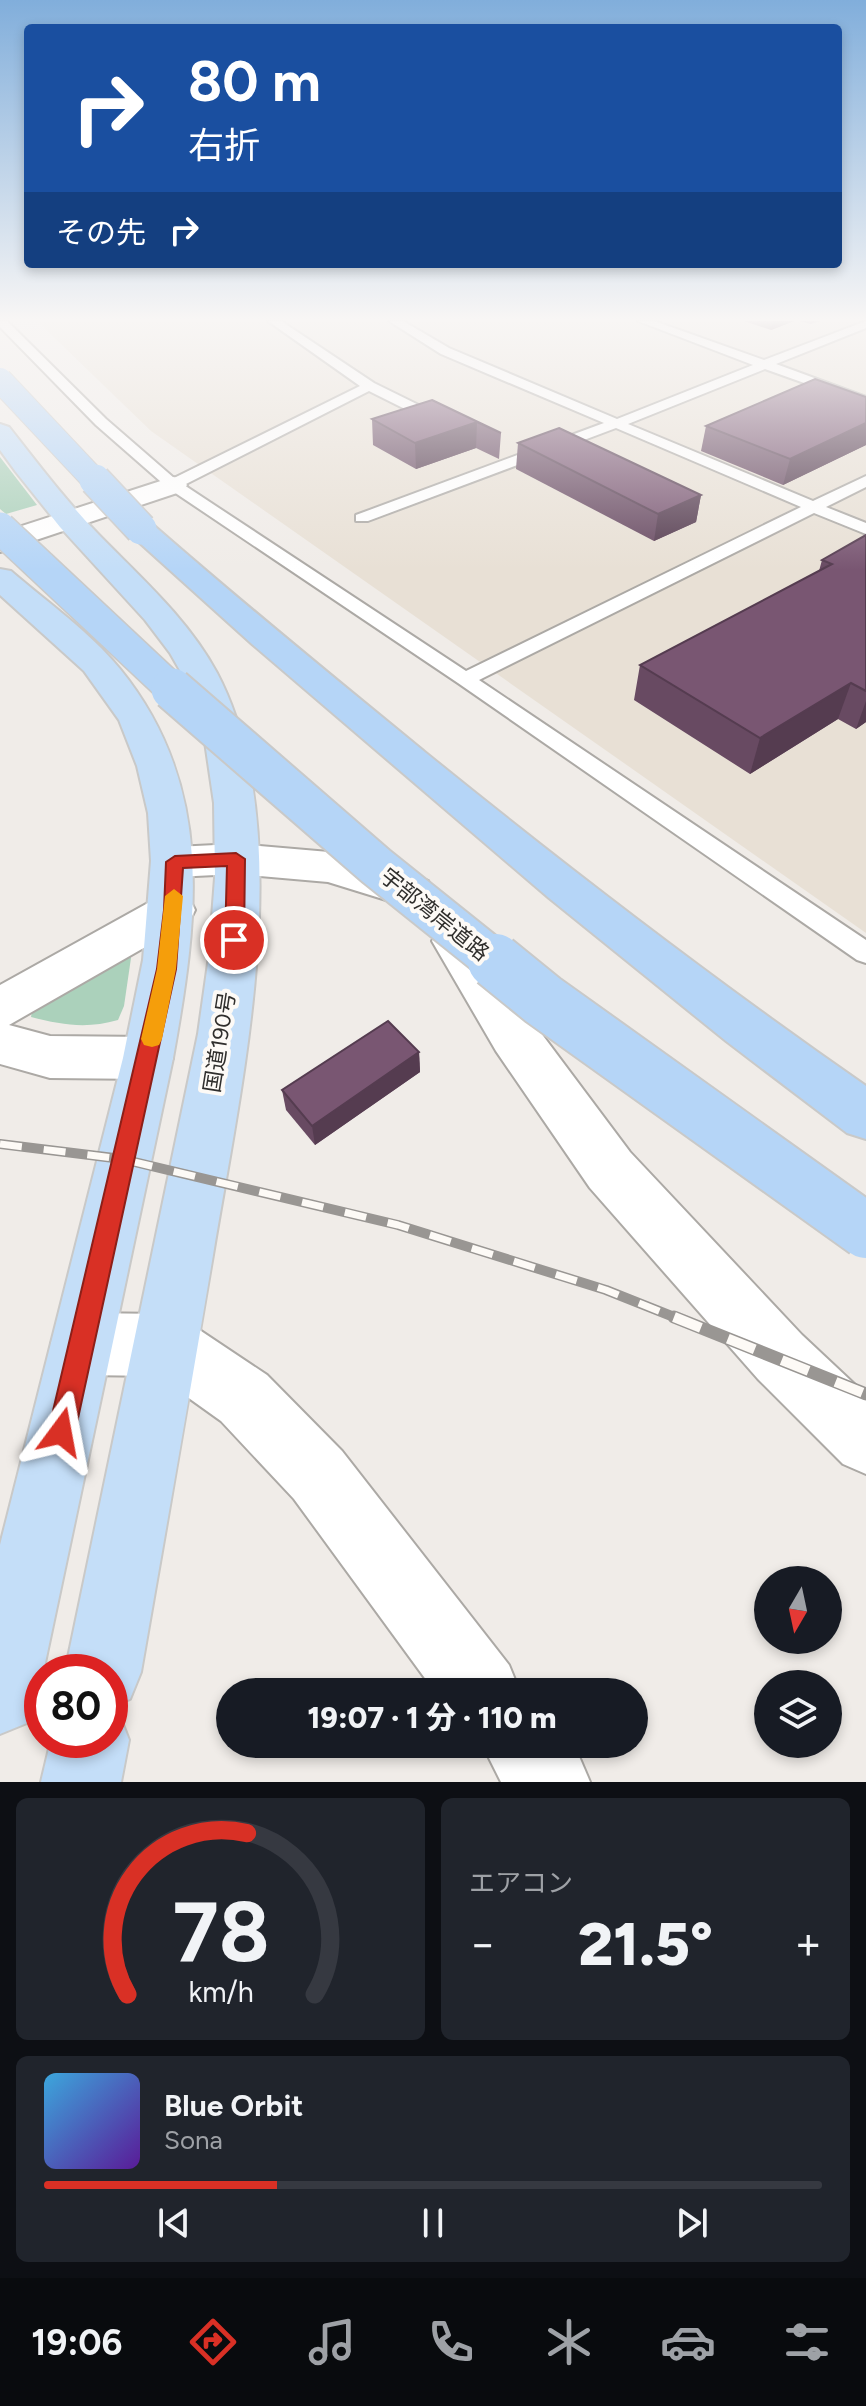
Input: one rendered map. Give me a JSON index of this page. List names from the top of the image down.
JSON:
{
  "streets": {
    "highway": ["宇部湾岸道路", "国道190号"]
  },
  "north": "bottom",
  "page": {
    "turn": ["80 m", "右折"],
    "then": "その先",
    "limit": "80",
    "trip": "19:07 · 1 分 · 110 m",
    "tile": "エアコン",
    "heat": ["−", "21.5°", "+"],
    "song": ["Blue Orbit", "Sona"],
    "tabs": "19:06",
    "gauge": ["78", "km/h"]
  }
}
